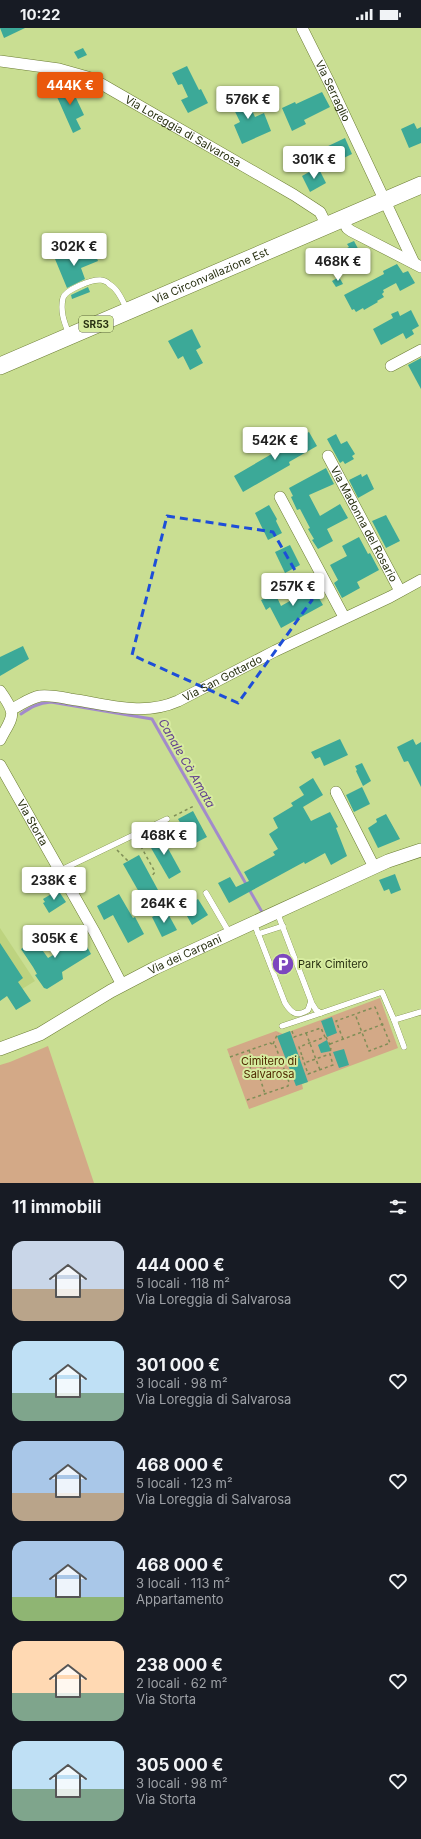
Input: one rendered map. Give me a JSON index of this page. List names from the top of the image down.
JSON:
{
  "streets": {
    "main road": ["Via Circonvallazione Est", "SR53"],
    "street": [
      "Via Serraglio",
      "Via Loreggia di Salvarosa",
      "Via Madonna del Rosario",
      "Via San Gottardo",
      "Via Storta",
      "Via dei Carpani"
    ]
  },
  "crossings": [
    ["Via Serraglio", "Via Circonvallazione Est"],
    ["Via Loreggia di Salvarosa", "Via Circonvallazione Est"],
    ["Via Madonna del Rosario", "Via San Gottardo"],
    ["Via Storta", "Via dei Carpani"]
  ],
  "water": ["Canale Cà Amata"],
  "parks": ["Cimitero di Salvarosa"],
  "places": {
    "parking": ["Park Cimitero"]
  },
  "page": {
    "status": "10:22",
    "price": [
      "444K €",
      "576K €",
      "301K €",
      "302K €",
      "468K €",
      "542K €",
      "257K €",
      "468K €",
      "238K €",
      "264K €",
      "305K €"
    ],
    "heading": "11 immobili",
    "list": [
      {
        "name": "444 000 €",
        "note": "5 locali · 118 m² · Via Loreggia di Salvarosa"
      },
      {
        "name": "301 000 €",
        "note": "3 locali · 98 m² · Via Loreggia di Salvarosa"
      },
      {
        "name": "468 000 €",
        "note": "5 locali · 123 m² · Via Loreggia di Salvarosa"
      },
      {
        "name": "468 000 €",
        "note": "3 locali · 113 m² · Appartamento"
      },
      {
        "name": "238 000 €",
        "note": "2 locali · 62 m² · Via Storta"
      },
      {
        "name": "305 000 €",
        "note": "3 locali · 98 m² · Via Storta"
      }
    ]
  }
}
